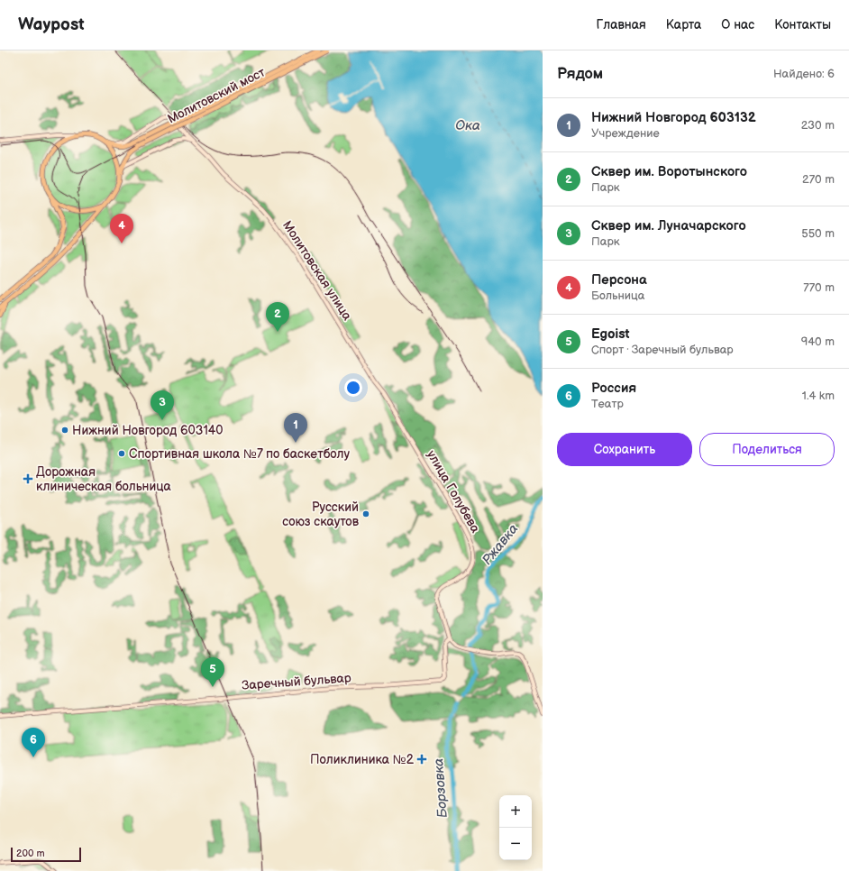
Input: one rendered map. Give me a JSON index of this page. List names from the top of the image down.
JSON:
{
  "streets": {
    "main road": ["Молитовский мост"],
    "street": ["Молитовская улица", "улица Голубева", "Заречный бульвар"]
  },
  "crossings": [
    ["Молитовская улица", "улица Голубева"],
    ["улица Голубева", "Заречный бульвар"]
  ],
  "water": ["Ока", "Ржавка", "Борзовка"],
  "places": {
    "other": ["Нижний Новгород 603140", "Спортивная школа №7 по баскетболу", "Русский союз скаутов"],
    "health": ["Дорожная клиническая больница", "Поликлиника №2"]
  },
  "scale_bar": "200 m",
  "page": {
    "header": "Waypost",
    "nav": [
      "Главная",
      "Карта",
      "О нас",
      "Контакты"
    ],
    "heading": ["Рядом", "Найдено: 6"],
    "list": [
      {
        "mark": "1",
        "name": "Нижний Новгород 603132",
        "note": "Учреждение",
        "value": "230 m"
      },
      {
        "mark": "2",
        "name": "Сквер им. Воротынского",
        "note": "Парк",
        "value": "270 m"
      },
      {
        "mark": "3",
        "name": "Сквер им. Луначарского",
        "note": "Парк",
        "value": "550 m"
      },
      {
        "mark": "4",
        "name": "Персона",
        "note": "Больница",
        "value": "770 m"
      },
      {
        "mark": "5",
        "name": "Egoist",
        "note": "Спорт · Заречный бульвар",
        "value": "940 m"
      },
      {
        "mark": "6",
        "name": "Россия",
        "note": "Театр",
        "value": "1.4 km"
      }
    ],
    "pins": [
      "4",
      "2",
      "3",
      "1",
      "5",
      "6"
    ],
    "buttons": ["Сохранить", "Поделиться"],
    "map_buttons": ["+", "−"],
    "scale": "200 m"
  }
}
